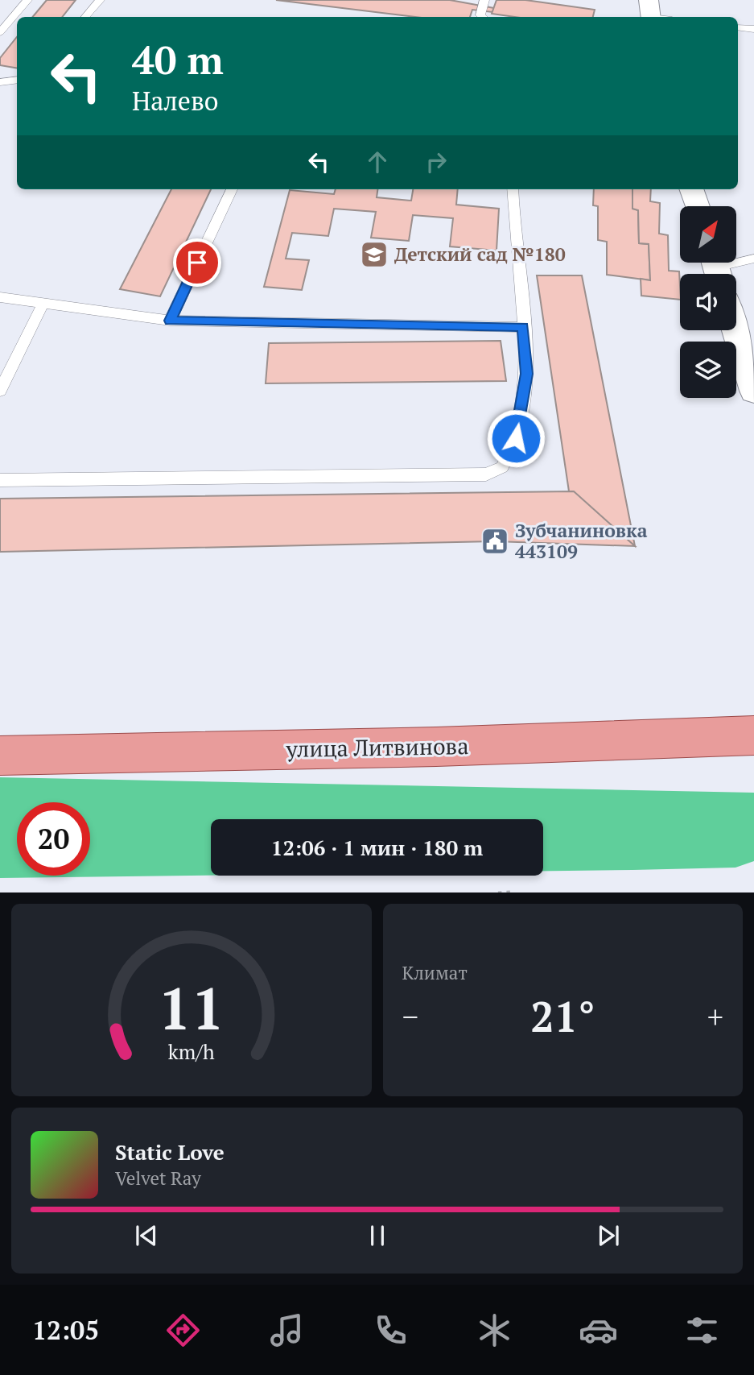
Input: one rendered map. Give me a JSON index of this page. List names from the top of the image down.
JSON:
{
  "streets": {
    "main road": ["улица Литвинова"]
  },
  "places": {
    "school or university": ["Детский сад №180"],
    "public building": ["Зубчаниновка 443109"]
  },
  "north": "top right",
  "page": {
    "turn": ["40 m", "Налево"],
    "limit": "20",
    "trip": "12:06 · 1 мин · 180 m",
    "tile": "Климат",
    "heat": ["−", "21°", "+"],
    "song": ["Static Love", "Velvet Ray"],
    "tabs": "12:05",
    "gauge": ["11", "km/h"]
  }
}
